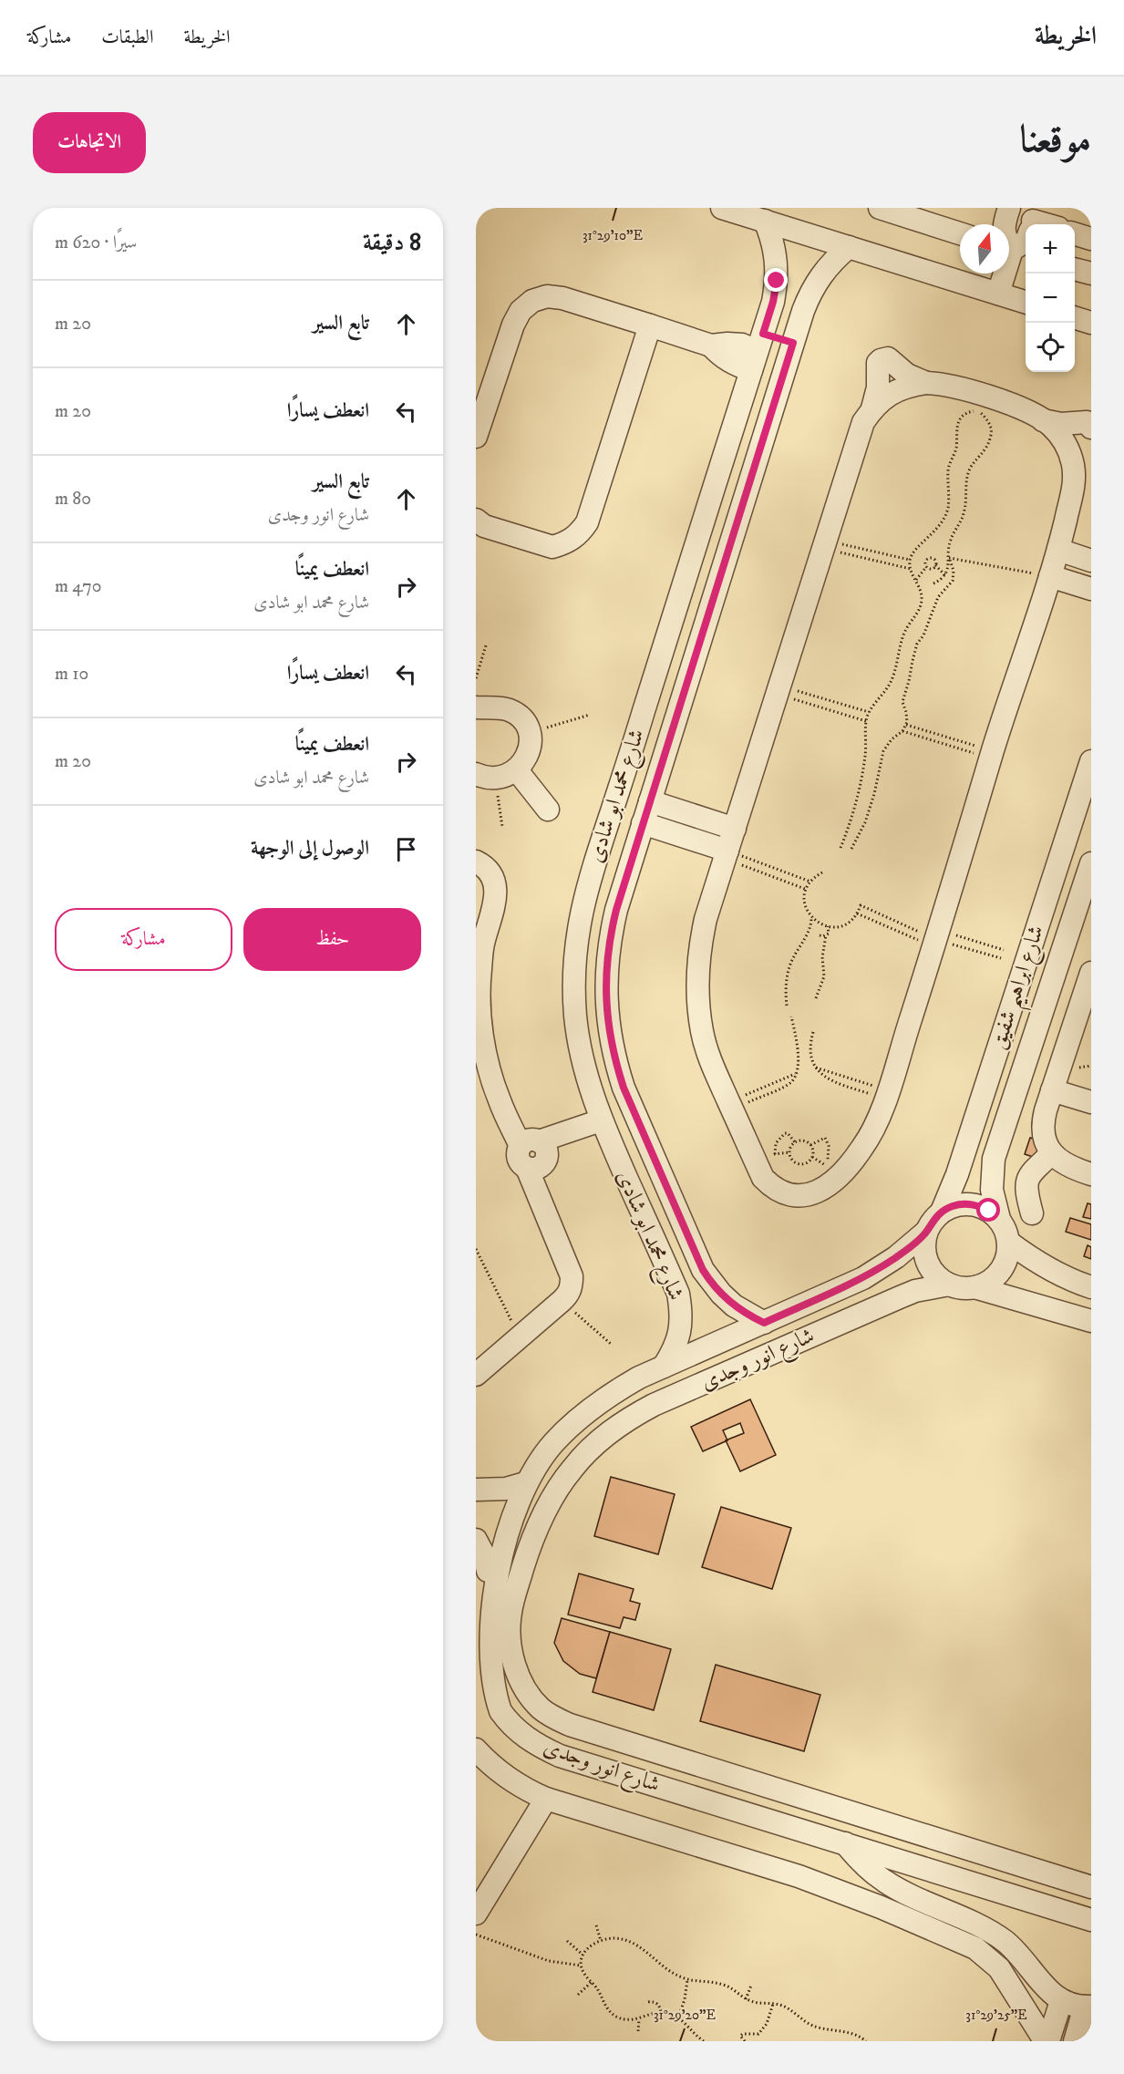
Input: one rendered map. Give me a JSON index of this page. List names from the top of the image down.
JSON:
{
  "streets": {
    "street": ["شارع محمد ابو شادى", "شارع ابراهيم شفيق", "شارع انور وجدى"]
  },
  "crossings": [
    ["شارع محمد ابو شادى", "شارع انور وجدى"],
    ["شارع ابراهيم شفيق", "شارع انور وجدى"]
  ],
  "north": "top",
  "page": {
    "header": "الخريطة",
    "nav": ["الخريطة", "الطبقات", "مشاركة"],
    "title": "موقعنا",
    "buttons": [
      "الاتجاهات",
      ["حفظ", "مشاركة"]
    ],
    "heading": ["8 دقيقة", "سيرًا · 620 m"],
    "map_buttons": ["+", "−"],
    "list": [
      ["تابع السير", "20 m"],
      ["انعطف يسارًا", "20 m"],
      ["تابع السير", "شارع انور وجدى", "80 m"],
      ["انعطف يمينًا", "شارع محمد ابو شادى", "470 m"],
      ["انعطف يسارًا", "10 m"],
      ["انعطف يمينًا", "شارع محمد ابو شادى", "20 m"],
      "الوصول إلى الوجهة"
    ]
  },
  "coordinates": ["31°29'10\"E", "31°29'20\"E", "31°29'25\"E"]
}
